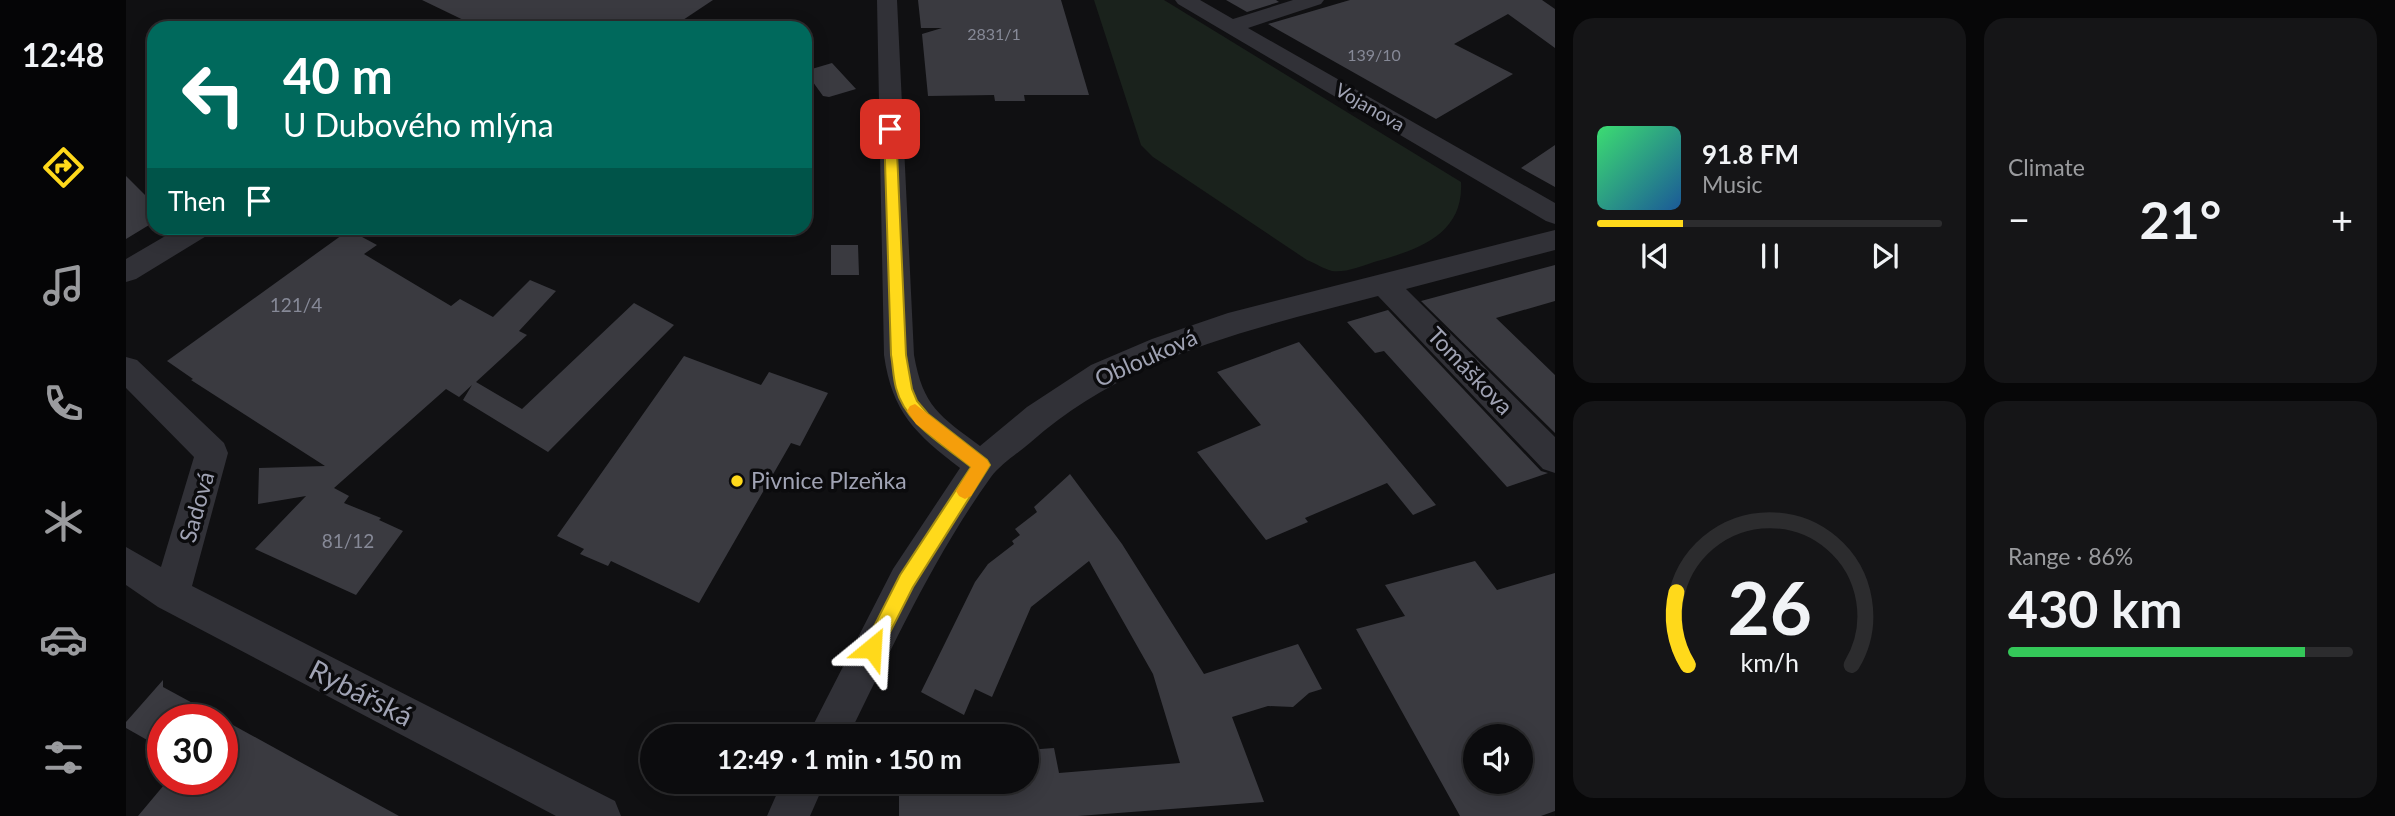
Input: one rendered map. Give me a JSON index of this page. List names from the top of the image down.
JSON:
{
  "streets": {
    "street": [
      "Vojanova",
      "Oblouková",
      "Tomáškova",
      "Sadová",
      "Rybářská"
    ]
  },
  "crossings": [
    ["Oblouková", "Tomáškova"],
    ["Sadová", "Rybářská"]
  ],
  "places": ["Pivnice Plzeňka"],
  "house_numbers": [
    "2831/1",
    "139/10",
    "121/4",
    "81/12"
  ],
  "page": {
    "tabs": "12:48",
    "tile": [
      "Climate",
      ["Range · 86%", "430 km"]
    ],
    "turn": ["40 m", "U Dubového mlýna"],
    "song": ["91.8 FM", "Music"],
    "then": "Then",
    "heat": ["−", "21°", "+"],
    "limit": "30",
    "trip": "12:49 · 1 min · 150 m",
    "gauge": ["26", "km/h"]
  }
}
